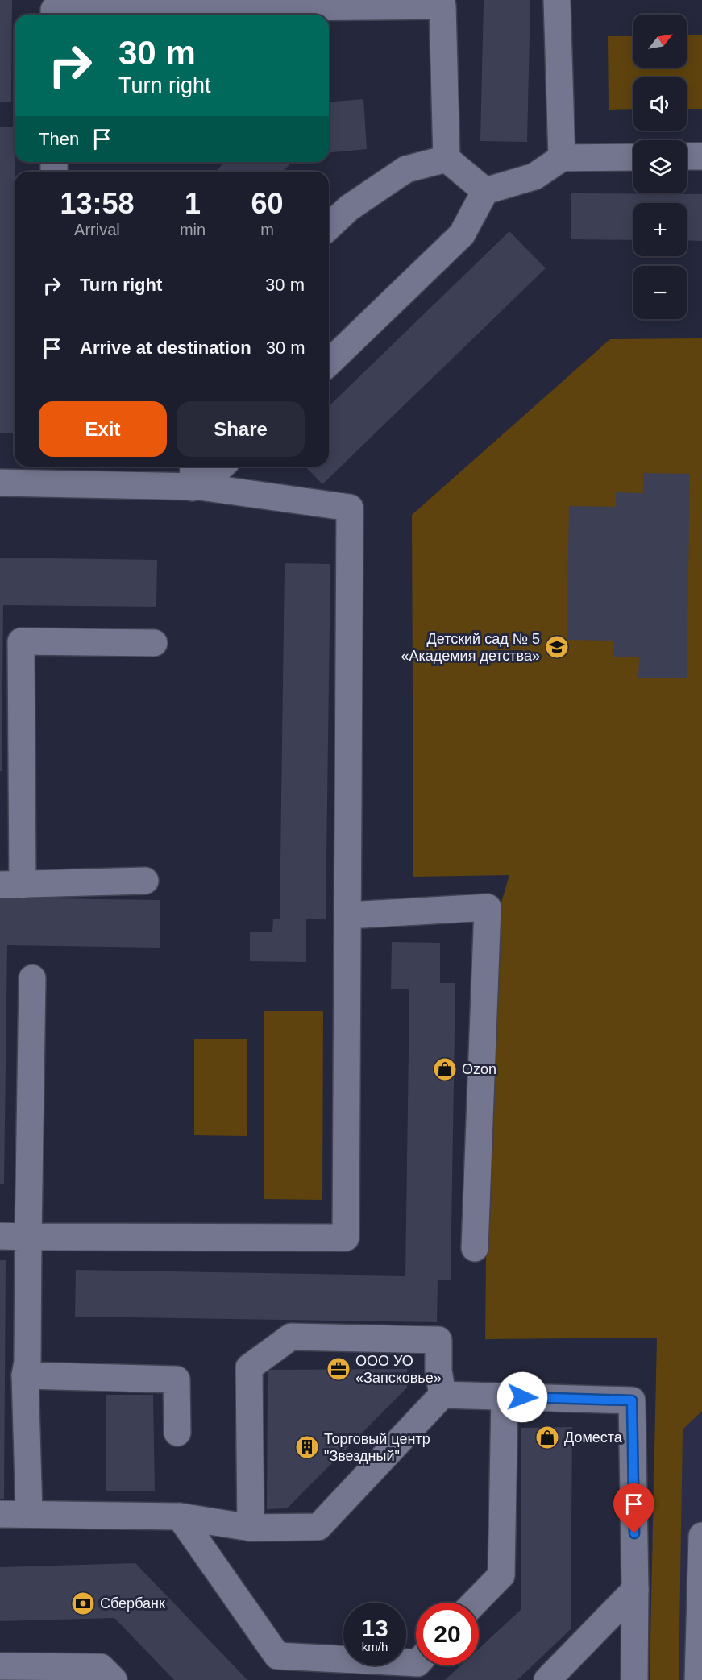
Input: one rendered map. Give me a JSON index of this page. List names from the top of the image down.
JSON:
{
  "places": {
    "school or university": ["Детский сад № 5 «Академия детства»"],
    "shop": ["Ozon", "Доместа"],
    "office": ["ООО УО «Запсковье»"],
    "building": ["Торговый центр \"Звездный\""],
    "bank": ["Сбербанк"]
  },
  "north": "top right",
  "page": {
    "map_buttons": ["+", "−"],
    "turn": ["30 m", "Turn right"],
    "then": "Then",
    "eta": [
      "13:58",
      "Arrival",
      "1",
      "min",
      "60",
      "m"
    ],
    "list": [
      {
        "name": "Turn right",
        "value": "30 m"
      },
      {
        "name": "Arrive at destination",
        "value": "30 m"
      }
    ],
    "buttons": ["Exit", "Share"],
    "speed": "13 km/h",
    "limit": "20"
  }
}
